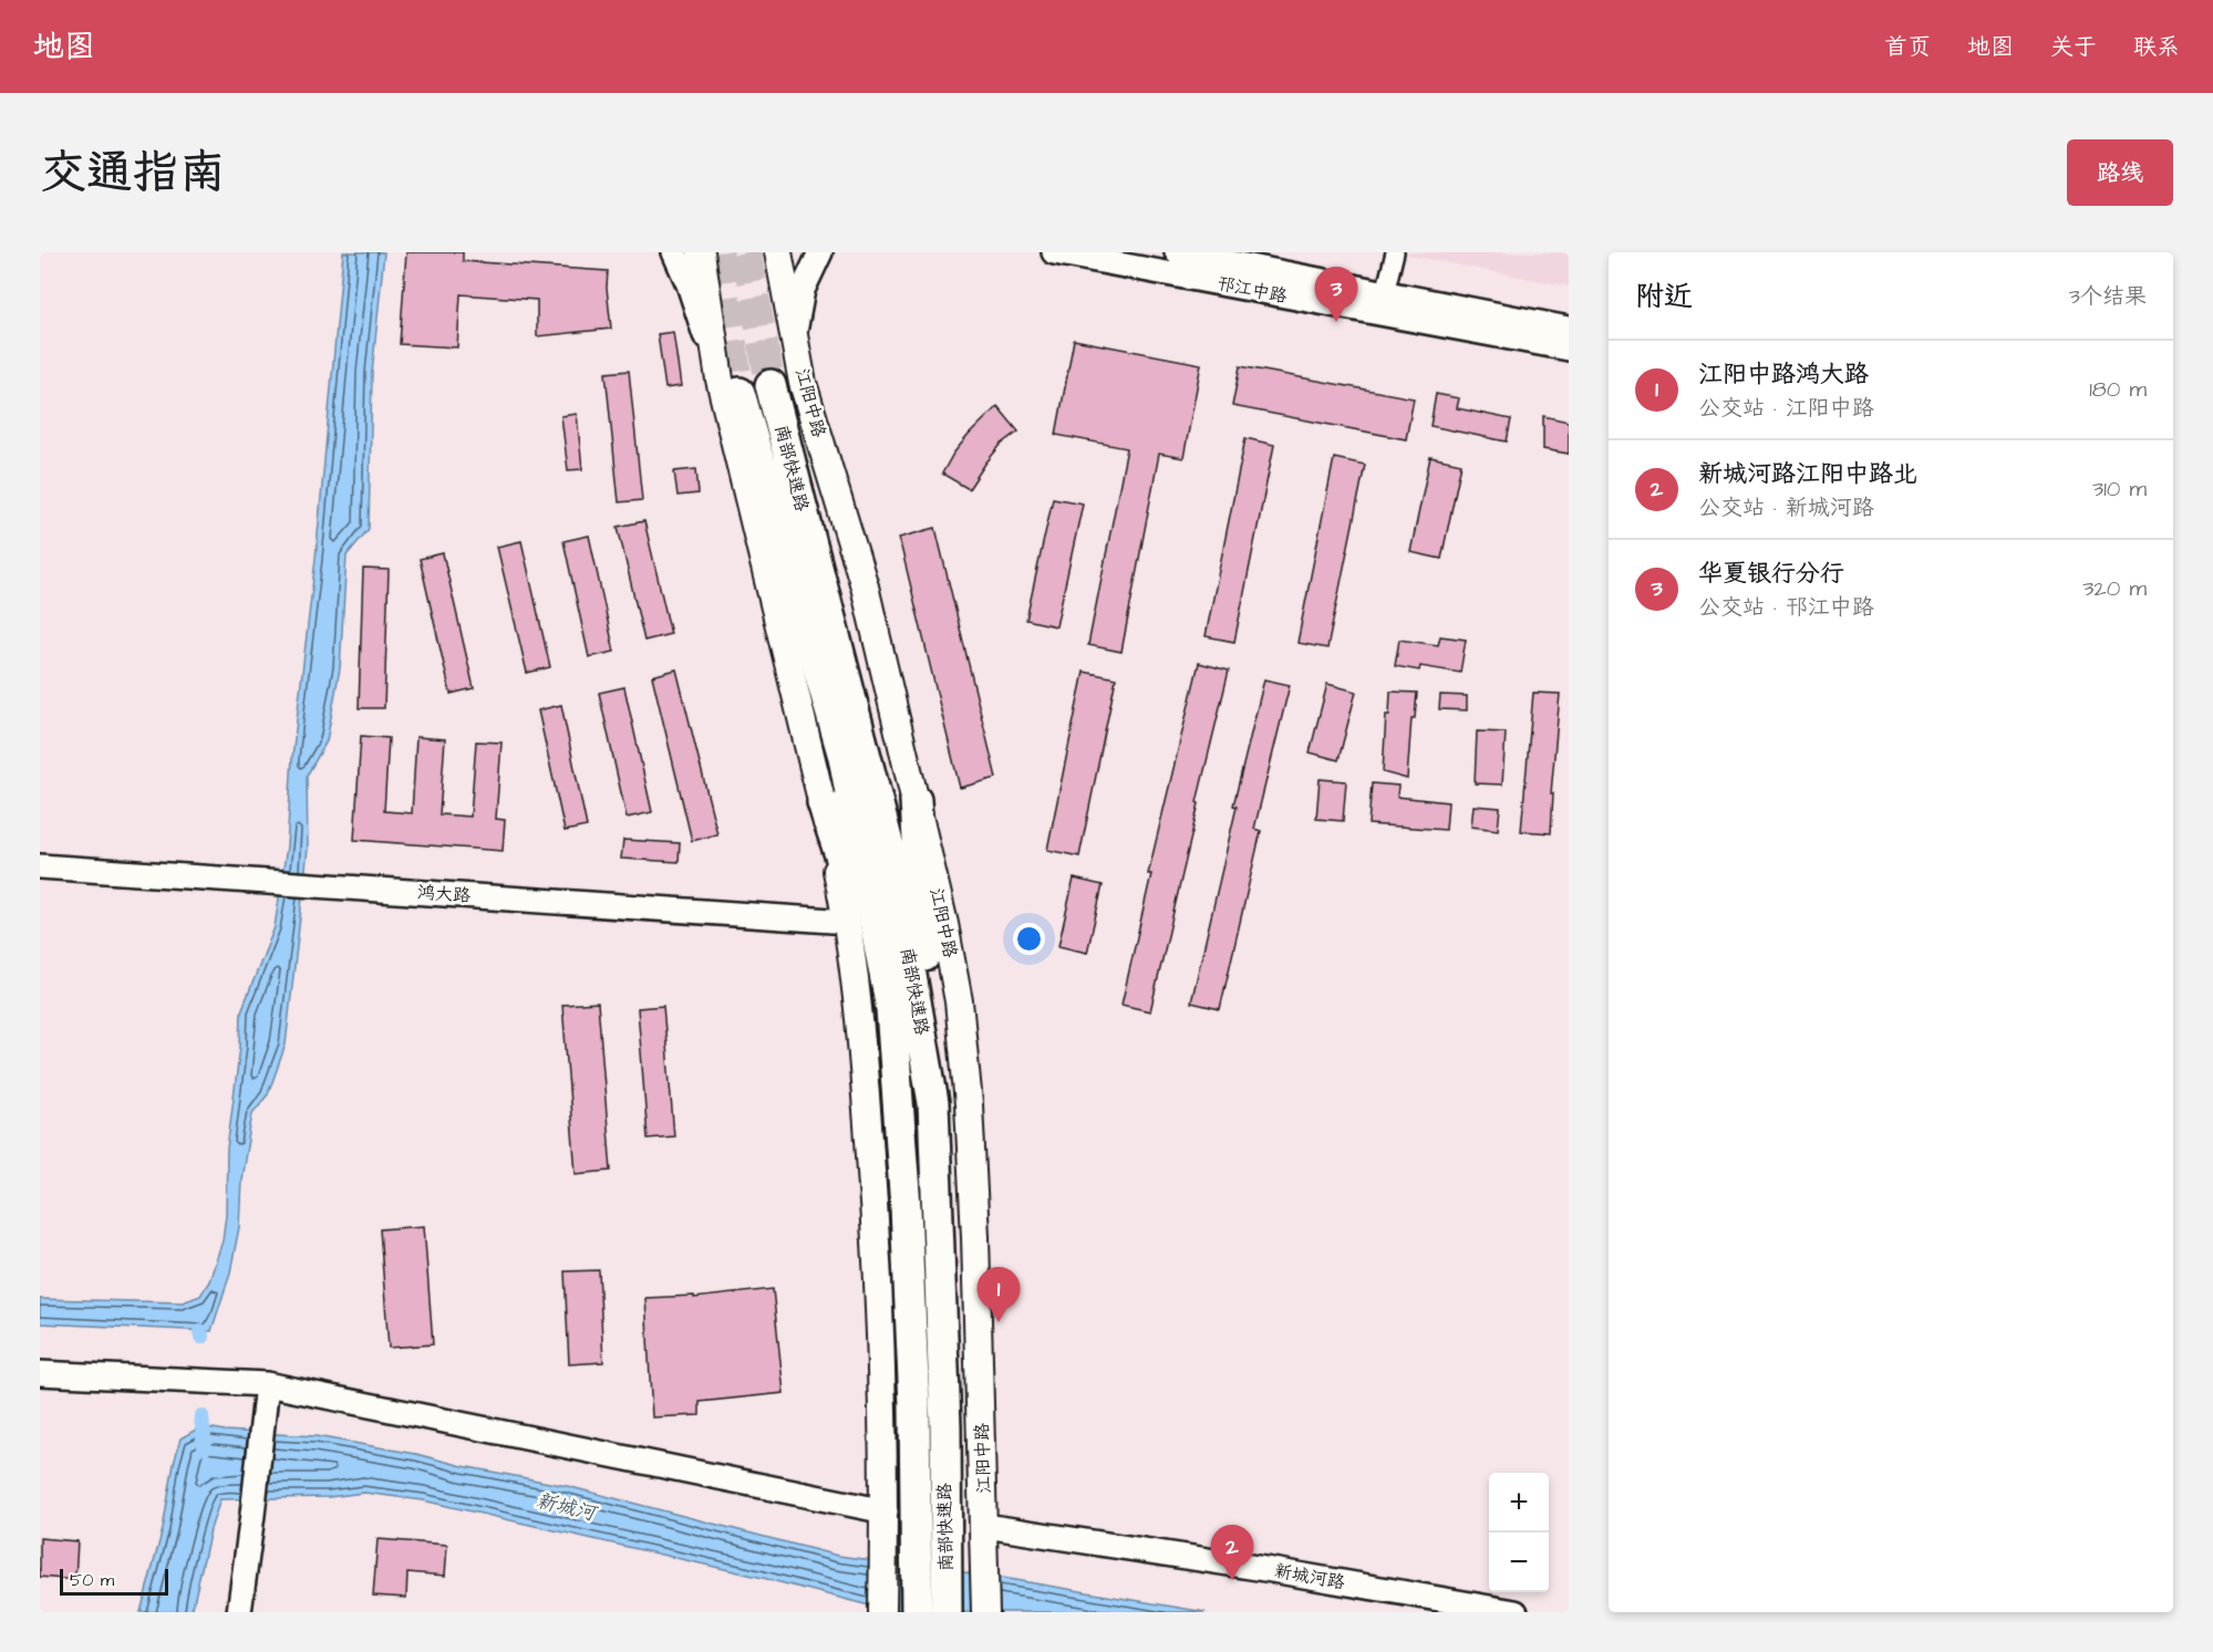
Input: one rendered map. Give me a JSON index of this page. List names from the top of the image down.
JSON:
{
  "streets": {
    "highway": ["南部快速路"],
    "main road": ["江阳中路"],
    "street": ["邗江中路", "鸿大路", "新城河路"]
  },
  "crossings": [
    ["江阳中路", "新城河路"]
  ],
  "water": ["新城河"],
  "scale_bar": "50 m",
  "page": {
    "header": "地图",
    "nav": [
      "首页",
      "地图",
      "关于",
      "联系"
    ],
    "title": "交通指南",
    "buttons": "路线",
    "heading": ["附近", "3个结果"],
    "pins": ["3", "1", "2"],
    "list": [
      {
        "mark": "1",
        "name": "江阳中路鸿大路",
        "note": "公交站 · 江阳中路",
        "value": "180 m"
      },
      {
        "mark": "2",
        "name": "新城河路江阳中路北",
        "note": "公交站 · 新城河路",
        "value": "310 m"
      },
      {
        "mark": "3",
        "name": "华夏银行分行",
        "note": "公交站 · 邗江中路",
        "value": "320 m"
      }
    ],
    "map_buttons": ["+", "−"],
    "scale": "50 m"
  }
}
